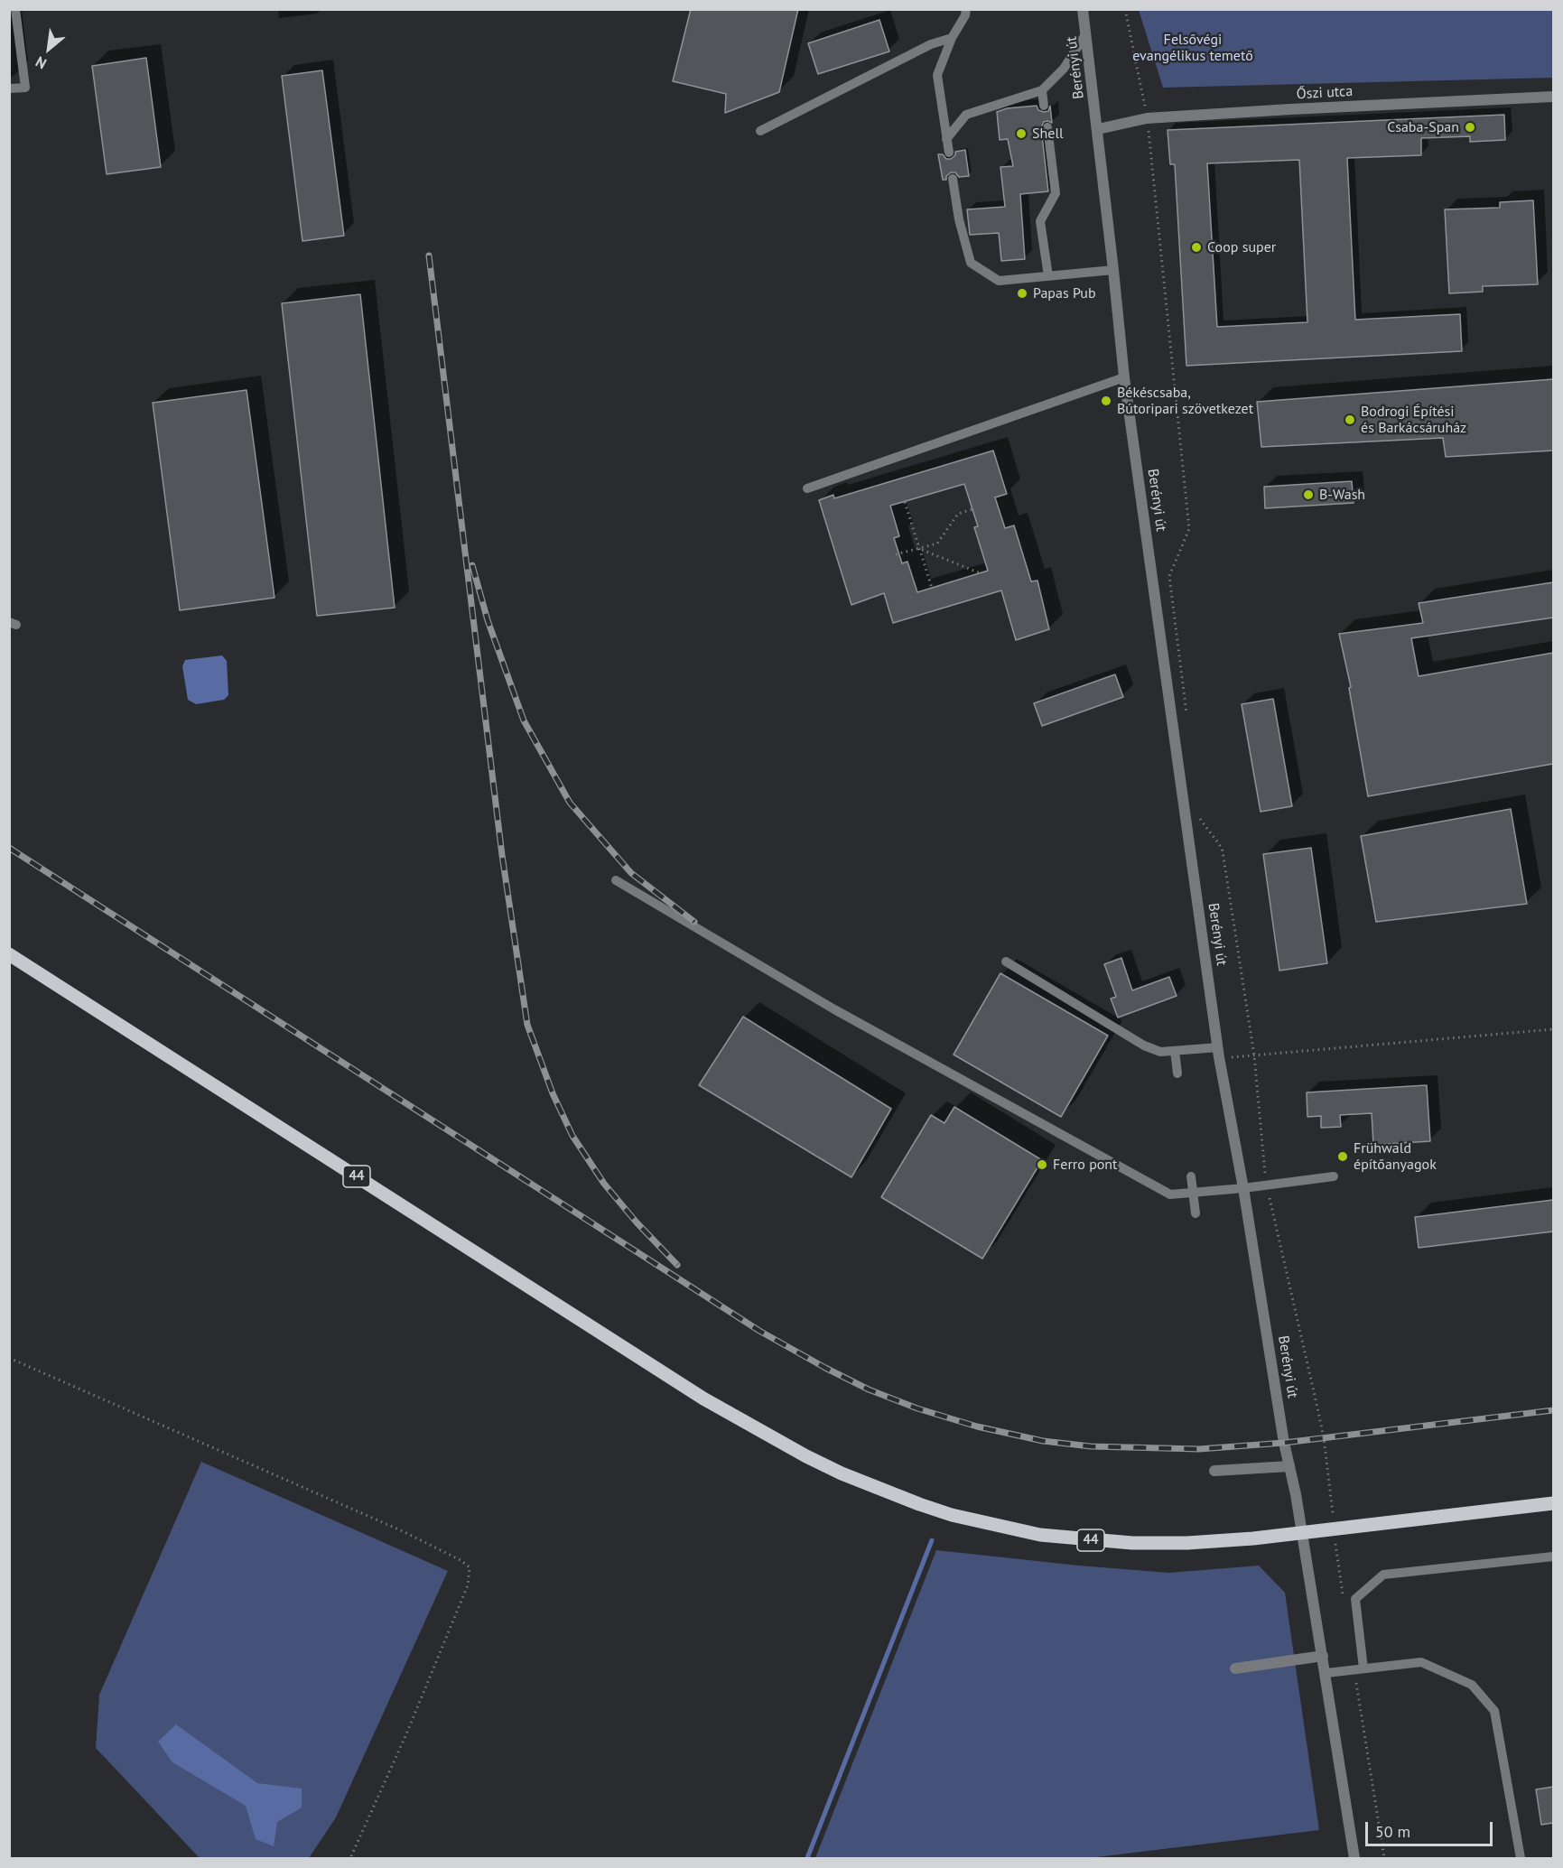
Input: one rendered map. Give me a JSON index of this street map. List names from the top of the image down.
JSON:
{
  "streets": {
    "main road": ["44"],
    "street": ["Berényi út", "Őszi utca"]
  },
  "crossings": [
    ["Berényi út", "Őszi utca"],
    ["Berényi út", "44"]
  ],
  "parks": ["Felsővégi evangélikus temető"],
  "places": [
    "Csaba-Span",
    "Shell",
    "Coop super",
    "Papas Pub",
    "Békéscsaba, Bútoripari szövetkezet",
    "Bodrogi Építési és Barkácsáruház",
    "B-Wash",
    "Frühwald építőanyagok",
    "Ferro pont"
  ],
  "scale_bar": "50 m",
  "north": "bottom left"
}
